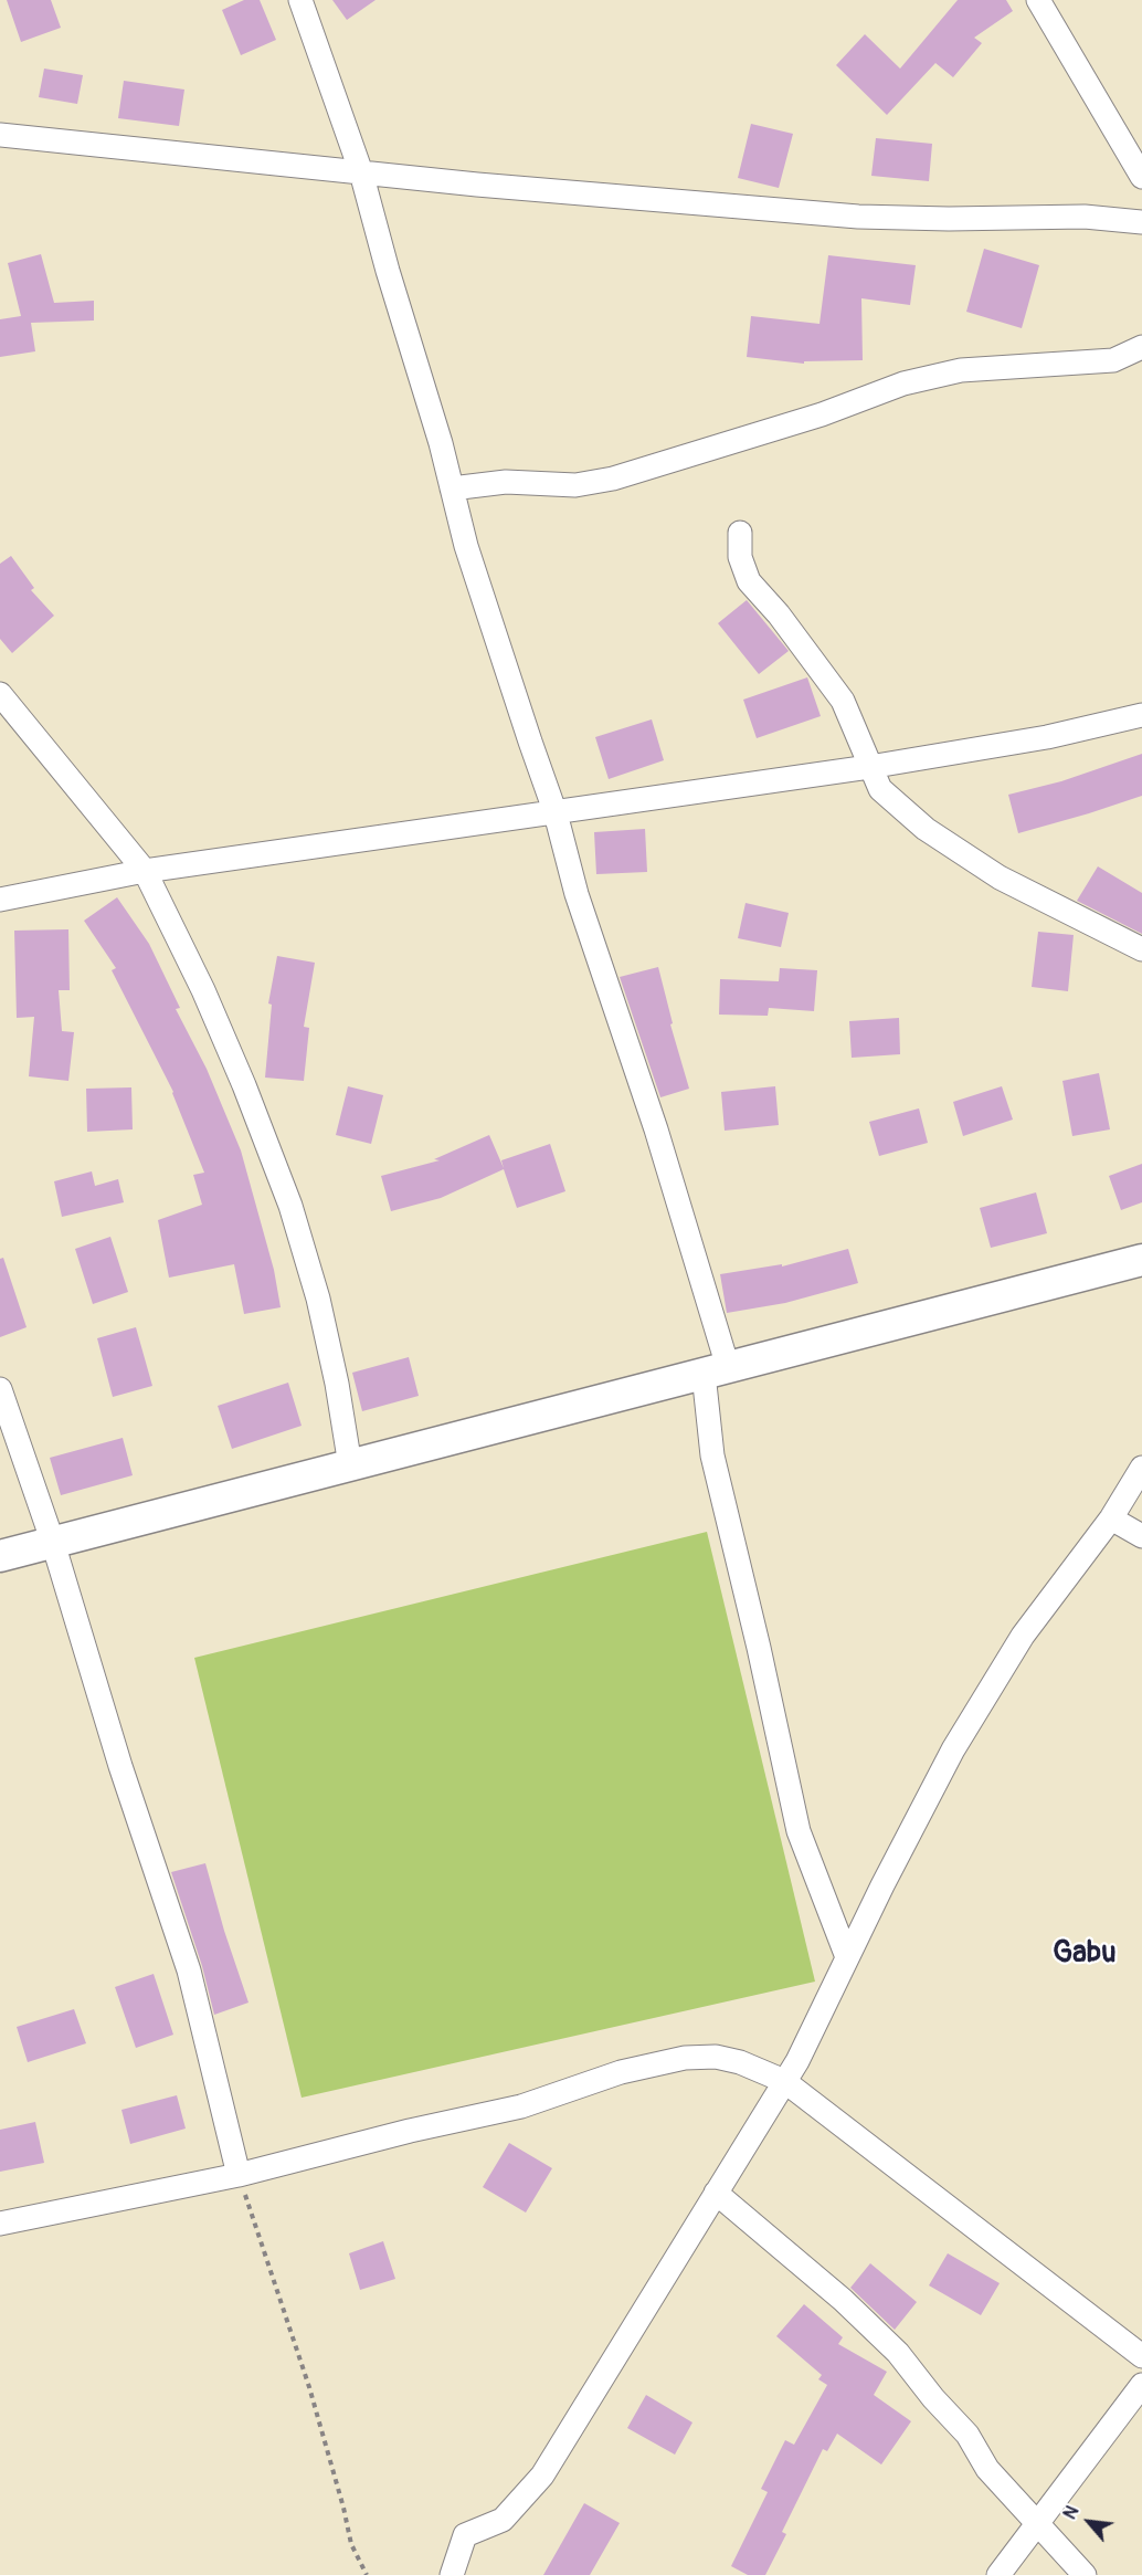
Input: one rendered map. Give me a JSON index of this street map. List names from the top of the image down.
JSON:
{
  "districts": ["Gabu"],
  "north": "top left"
}
